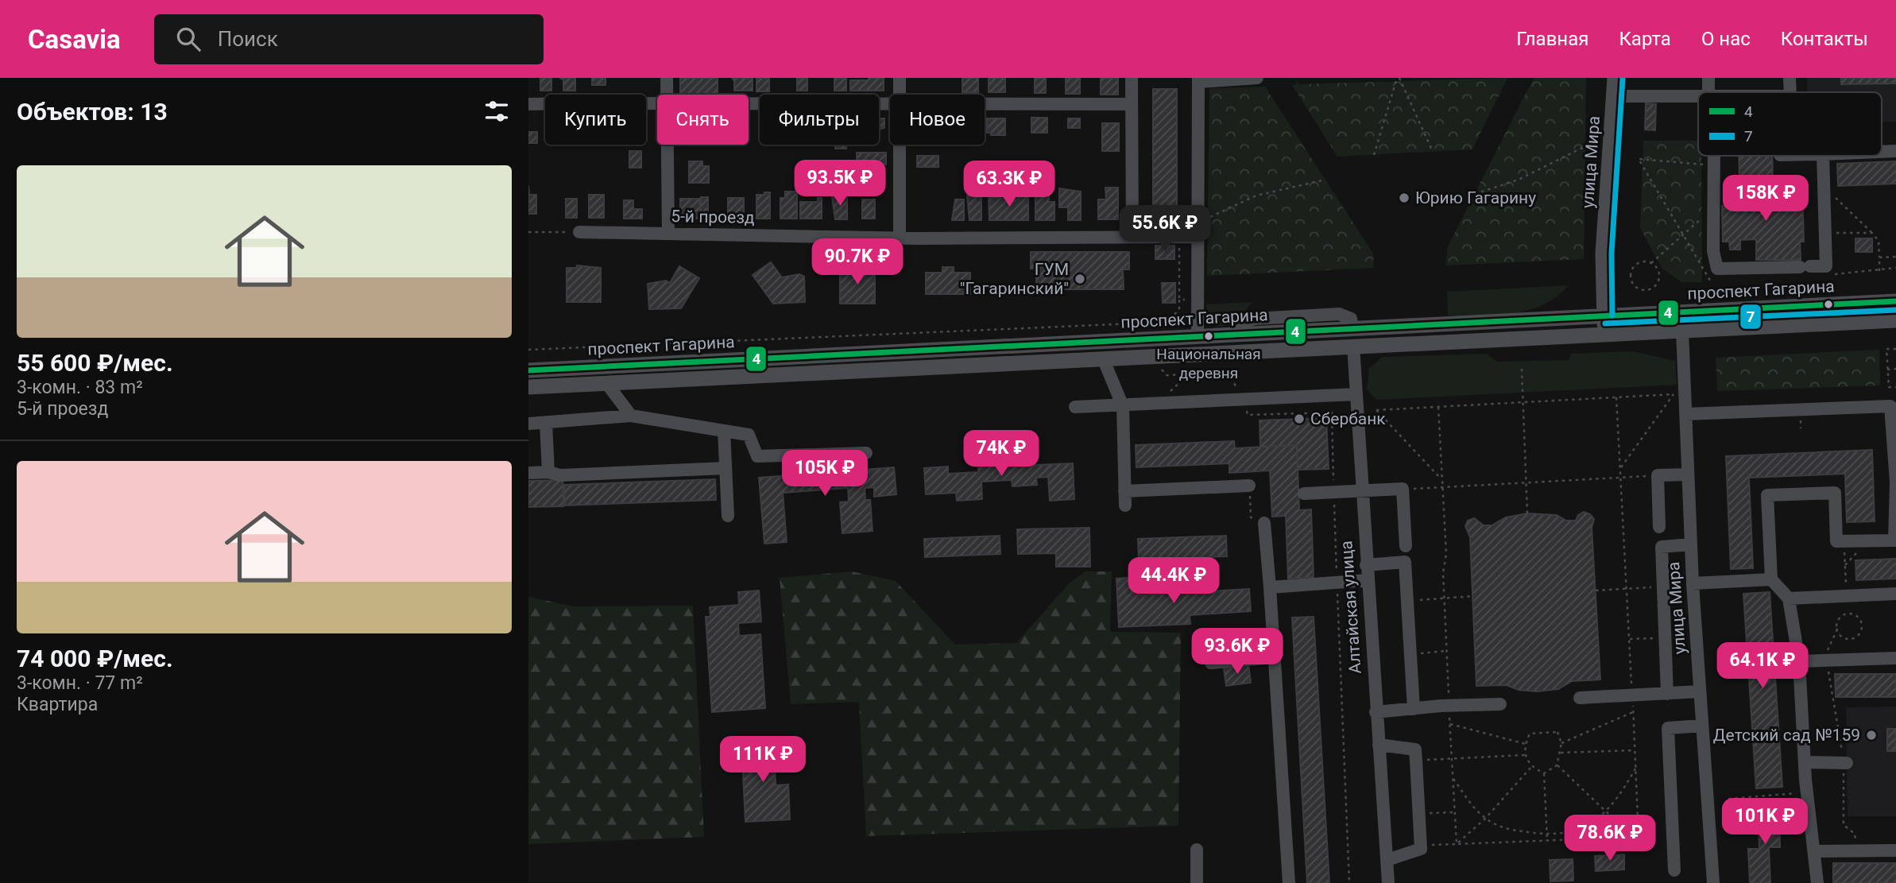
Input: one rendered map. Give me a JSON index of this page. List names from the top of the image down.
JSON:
{
  "streets": {
    "main road": ["улица Мира", "проспект Гагарина", "Алтайская улица"],
    "street": ["5-й проезд"]
  },
  "crossings": [
    ["улица Мира", "проспект Гагарина"],
    ["проспект Гагарина", "Алтайская улица"]
  ],
  "places": [
    "Юрию Гагарину",
    "ГУМ \"Гагаринский\"",
    "Национальная деревня",
    "Сбербанк",
    "Детский сад №159"
  ],
  "lines": ["transit line 7", "transit line 4"],
  "legend": ["4", "7"],
  "page": {
    "header": "Casavia",
    "search": "Поиск",
    "nav": [
      "Главная",
      "Карта",
      "О нас",
      "Контакты"
    ],
    "heading": "Объектов: 13",
    "chip": [
      "Купить",
      "Снять",
      "Фильтры",
      "Новое"
    ],
    "list": [
      {
        "name": "55 600 ₽/мес.",
        "note": "3-комн. · 83 m² · 5-й проезд"
      },
      {
        "name": "74 000 ₽/мес.",
        "note": "3-комн. · 77 m² · Квартира"
      }
    ],
    "price": [
      "93.5K ₽",
      "63.3K ₽",
      "158K ₽",
      "55.6K ₽",
      "90.7K ₽",
      "74K ₽",
      "105K ₽",
      "44.4K ₽",
      "93.6K ₽",
      "64.1K ₽",
      "111K ₽",
      "101K ₽",
      "78.6K ₽"
    ]
  }
}
